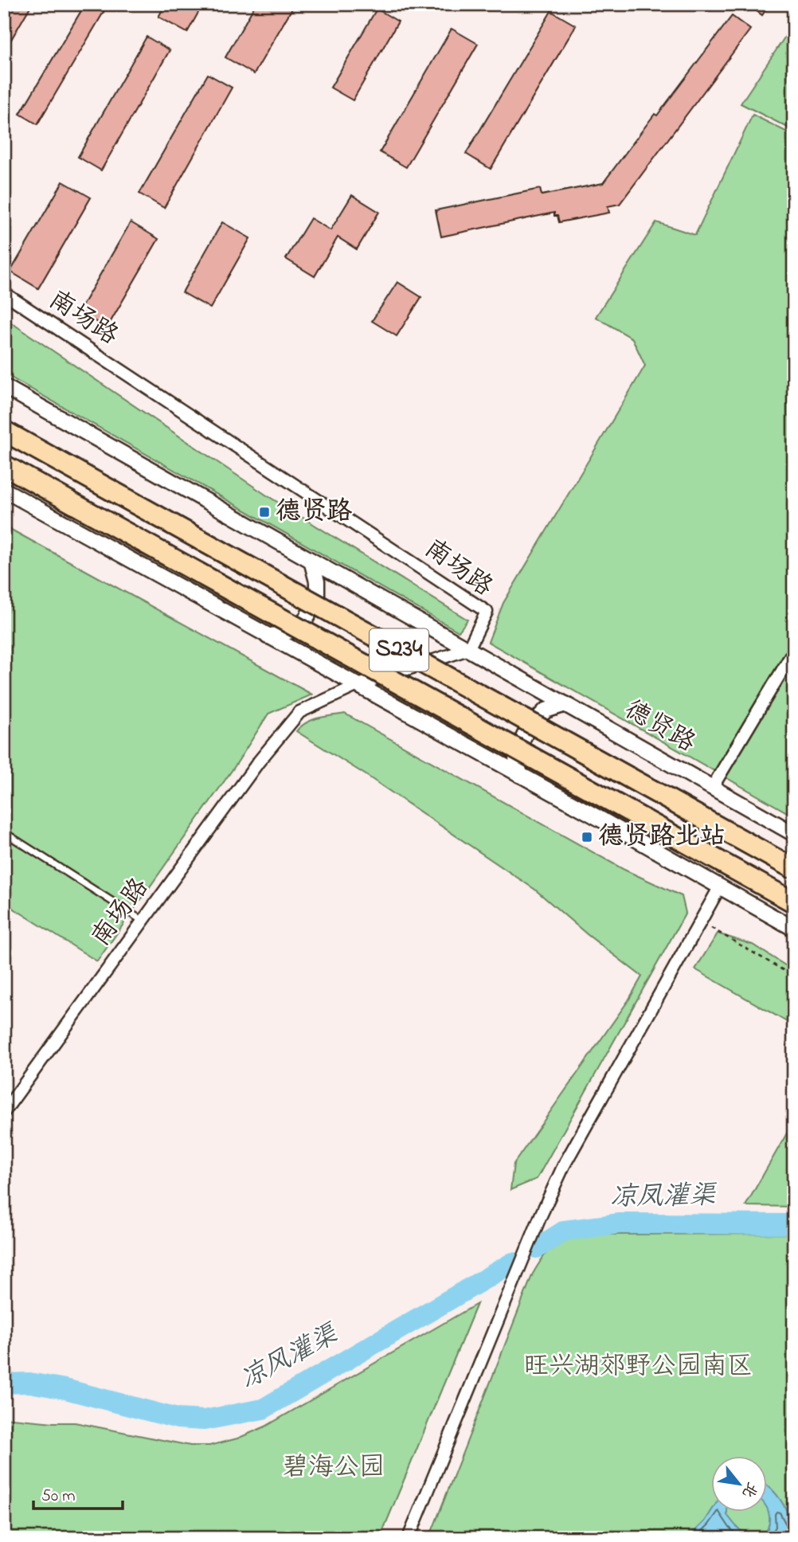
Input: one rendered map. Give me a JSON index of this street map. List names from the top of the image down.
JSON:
{
  "streets": {
    "highway": ["S234"],
    "street": ["南场路", "德贤路"]
  },
  "crossings": [
    ["南场路", "德贤路"]
  ],
  "water": ["凉凤灌渠", "凉风灌渠"],
  "parks": ["旺兴湖郊野公园南区", "碧海公园"],
  "places": {
    "transit": ["德贤路", "德贤路北站"]
  },
  "scale_bar": "50 m",
  "north": "bottom right"
}
